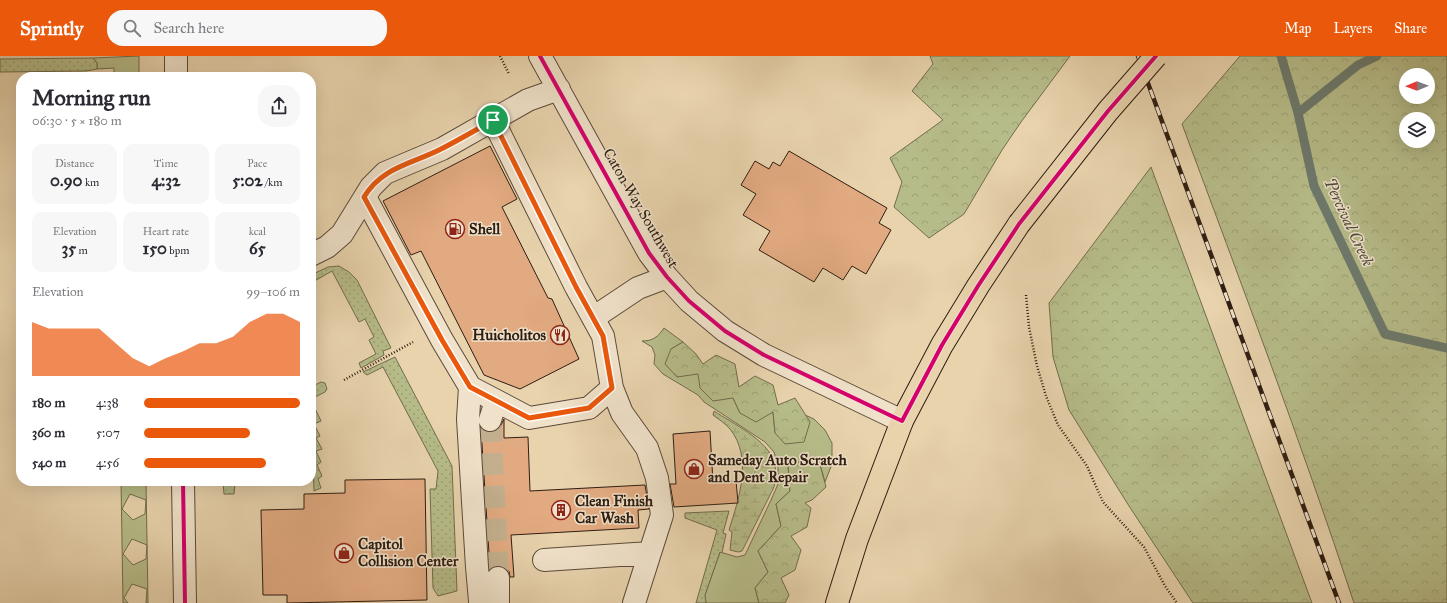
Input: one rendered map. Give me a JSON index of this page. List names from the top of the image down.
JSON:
{
  "streets": {
    "street": ["Caton Way Southwest"]
  },
  "water": ["Percival Creek"],
  "places": {
    "fuel station": ["Shell"],
    "restaurant": ["Huicholitos"],
    "shop": ["Sameday Auto Scratch and Dent Repair", "Capitol Collision Center"],
    "building": ["Clean Finish Car Wash"]
  },
  "north": "left",
  "page": {
    "header": "Sprintly",
    "search": "Search here",
    "nav": ["Map", "Layers", "Share"],
    "heading": ["Morning run", "06:30 · 5 × 180 m"],
    "stats": [
      ["Distance", "0.90 km"],
      ["Time", "4:32"],
      ["Pace", "5:02 /km"],
      ["Elevation", "35 m"],
      ["Heart rate", "150 bpm"],
      ["kcal", "65"]
    ],
    "chart": ["Elevation", "99–106 m"],
    "list": [
      {
        "name": "180 m",
        "note": "4:38"
      },
      {
        "name": "360 m",
        "note": "5:07"
      },
      {
        "name": "540 m",
        "note": "4:56"
      }
    ]
  }
}
